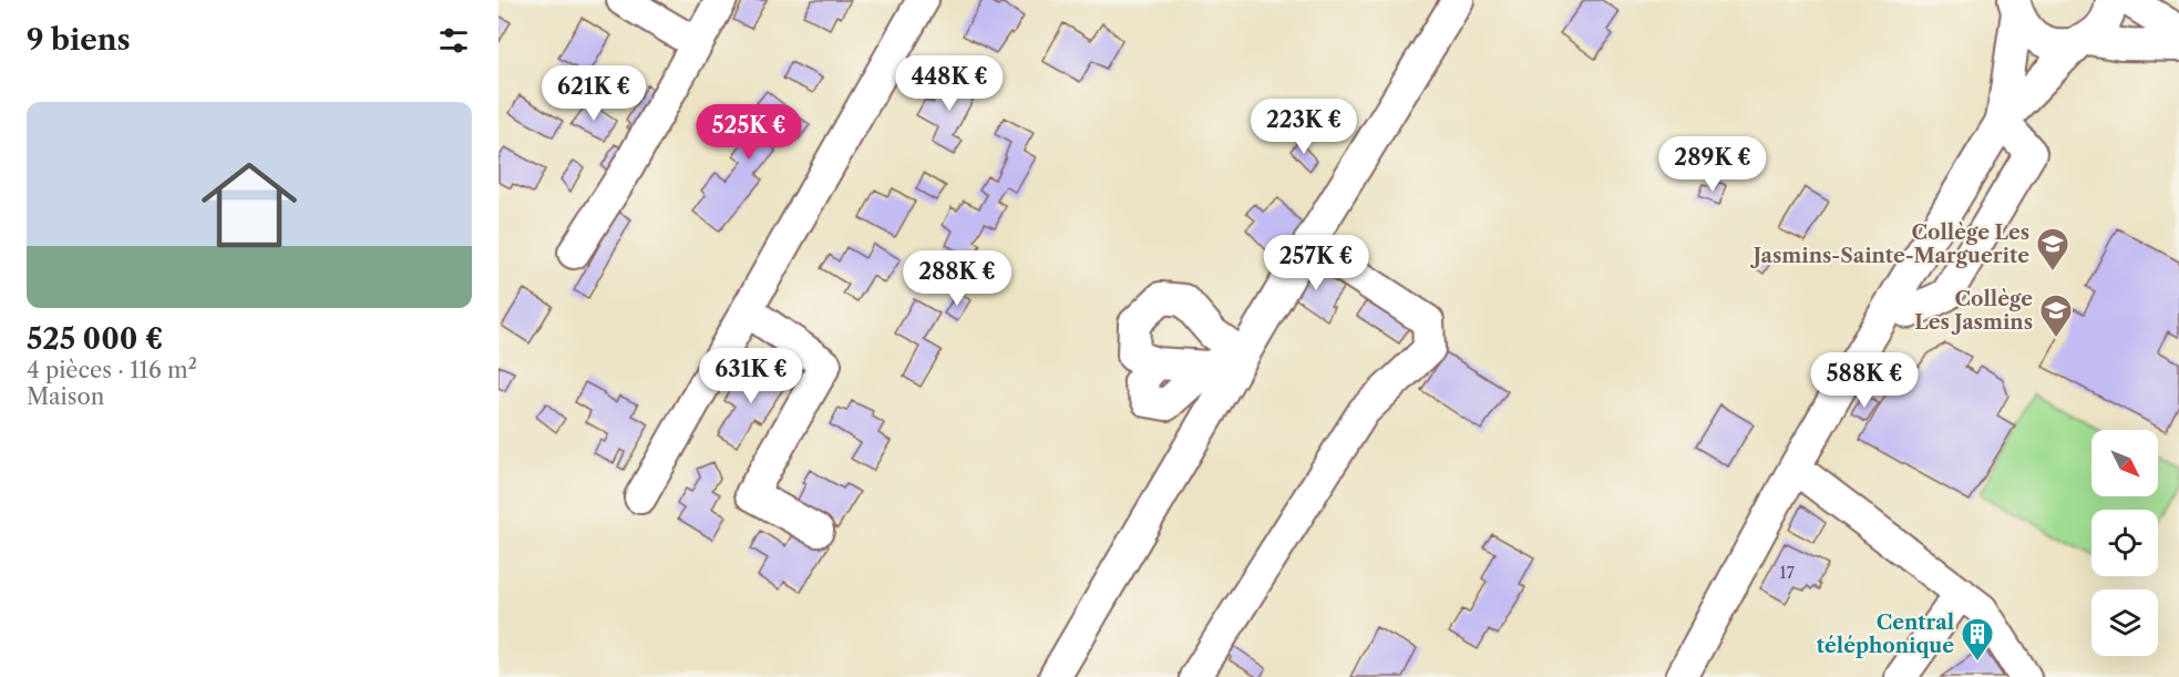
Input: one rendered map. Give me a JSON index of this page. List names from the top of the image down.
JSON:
{
  "places": {
    "school or university": ["Collège Les Jasmins-Sainte-Marguerite", "Collège Les Jasmins"],
    "building": ["Central téléphonique"]
  },
  "house_numbers": ["17"],
  "north": "bottom right",
  "page": {
    "heading": "9 biens",
    "price": [
      "448K €",
      "621K €",
      "223K €",
      "525K €",
      "289K €",
      "257K €",
      "288K €",
      "631K €",
      "588K €"
    ],
    "list": [
      {
        "name": "525 000 €",
        "note": "4 pièces · 116 m² · Maison"
      }
    ]
  }
}
